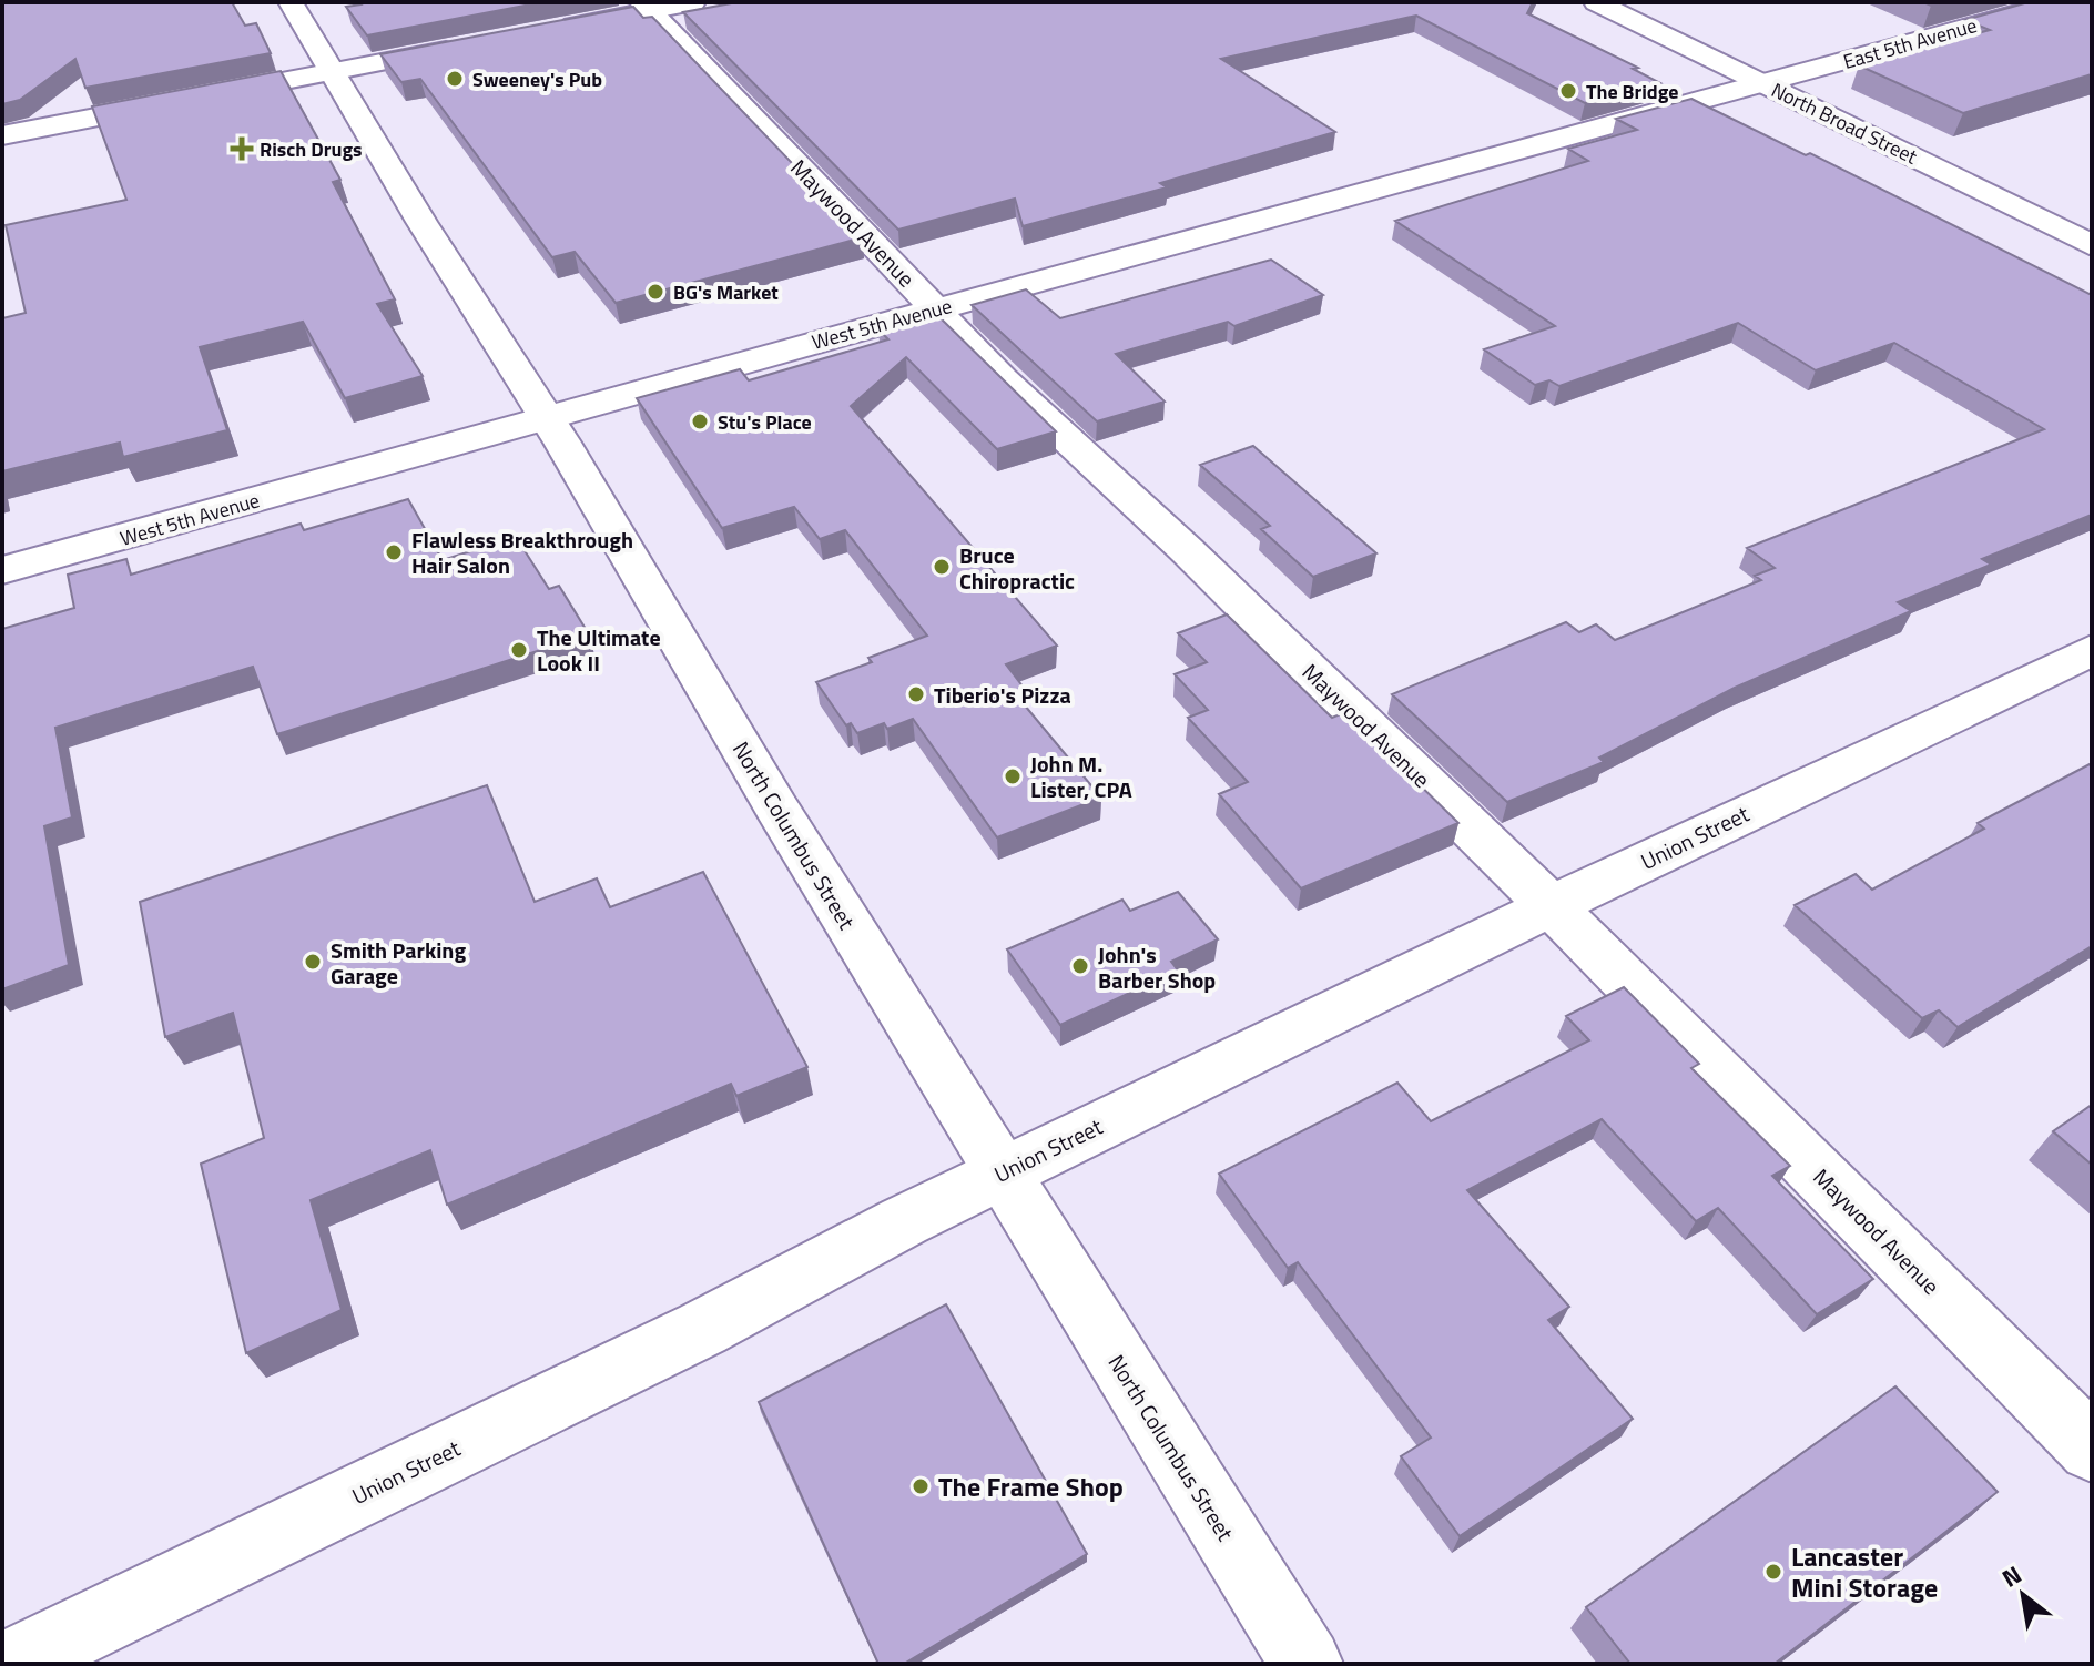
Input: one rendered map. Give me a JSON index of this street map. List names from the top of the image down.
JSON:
{
  "streets": {
    "street": [
      "East 5th Avenue",
      "North Broad Street",
      "Maywood Avenue",
      "West 5th Avenue",
      "North Columbus Street",
      "Union Street"
    ]
  },
  "crossings": [
    ["East 5th Avenue", "North Broad Street"],
    ["East 5th Avenue", "West 5th Avenue"],
    ["North Broad Street", "West 5th Avenue"],
    ["Maywood Avenue", "West 5th Avenue"],
    ["Maywood Avenue", "Union Street"],
    ["West 5th Avenue", "North Columbus Street"],
    ["North Columbus Street", "Union Street"]
  ],
  "places": {
    "other": [
      "Sweeney's Pub",
      "The Bridge",
      "BG's Market",
      "Stu's Place",
      "Flawless Breakthrough Hair Salon",
      "Bruce Chiropractic",
      "The Ultimate Look II",
      "Tiberio's Pizza",
      "John M. Lister, CPA",
      "Smith Parking Garage",
      "John's Barber Shop",
      "The Frame Shop",
      "Lancaster Mini Storage"
    ],
    "health": ["Risch Drugs"]
  },
  "north": "top left"
}
